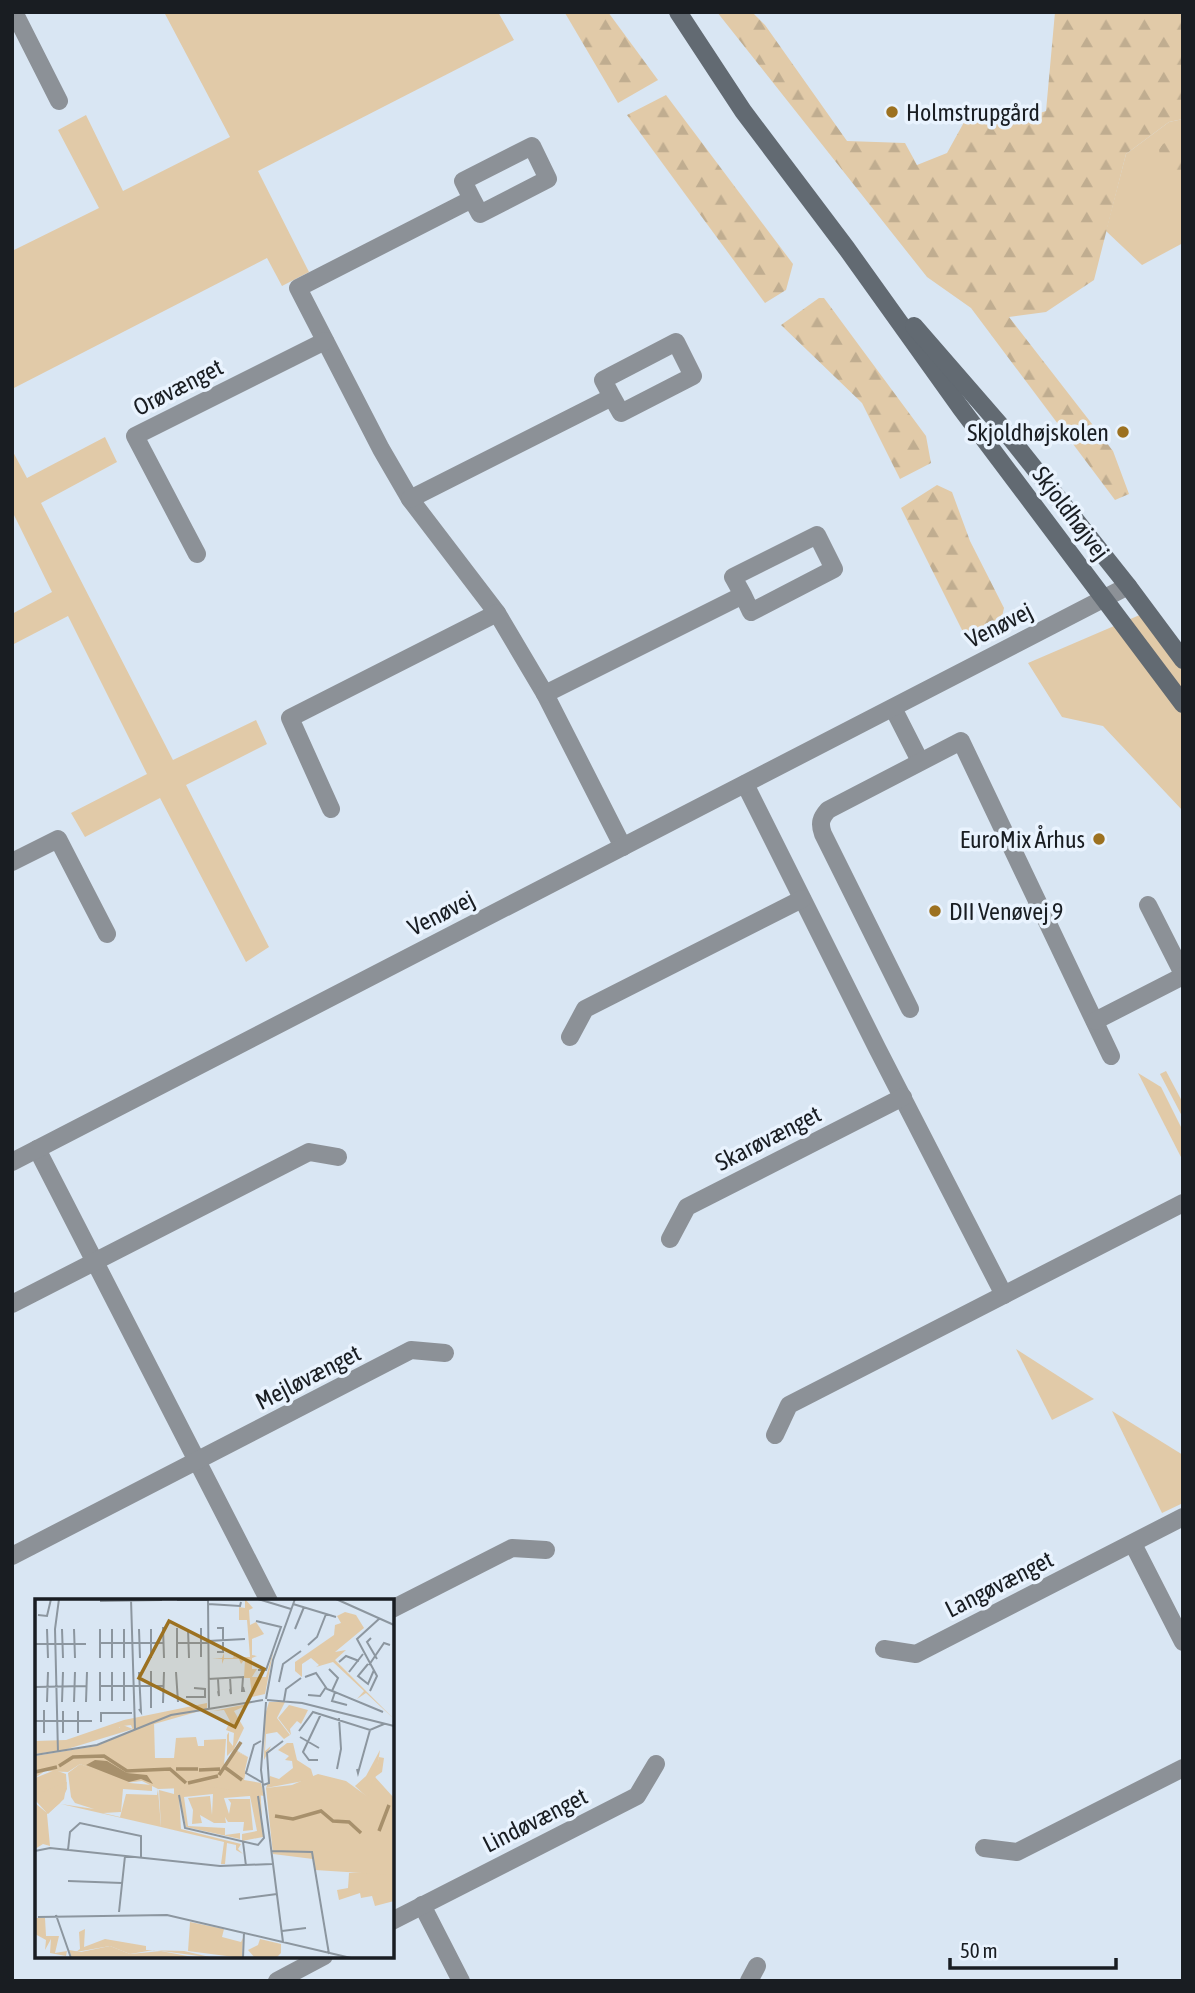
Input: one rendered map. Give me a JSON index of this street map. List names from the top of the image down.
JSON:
{
  "streets": {
    "street": [
      "Orøvænget",
      "Skjoldhøjvej",
      "Venøvej",
      "Skarøvænget",
      "Mejløvænget",
      "Langøvænget",
      "Lindøvænget"
    ]
  },
  "crossings": [
    ["Skjoldhøjvej", "Venøvej"]
  ],
  "places": [
    "Holmstrupgård",
    "Skjoldhøjskolen",
    "EuroMix Århus",
    "DII Venøvej 9"
  ],
  "scale_bar": "50 m"
}
